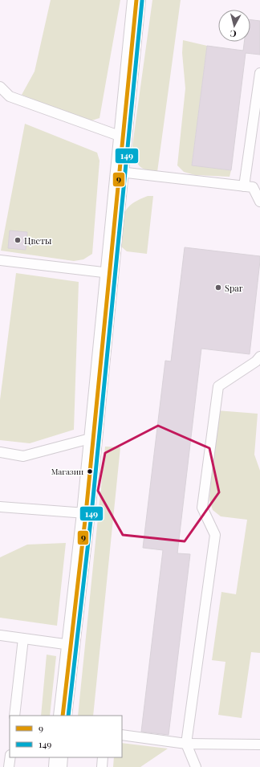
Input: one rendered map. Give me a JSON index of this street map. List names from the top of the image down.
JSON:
{
  "places": ["Цветы", "Spar", "Магазин"],
  "lines": ["transit line 9", "transit line 149"],
  "legend": ["9", "149"],
  "north": "bottom"
}
